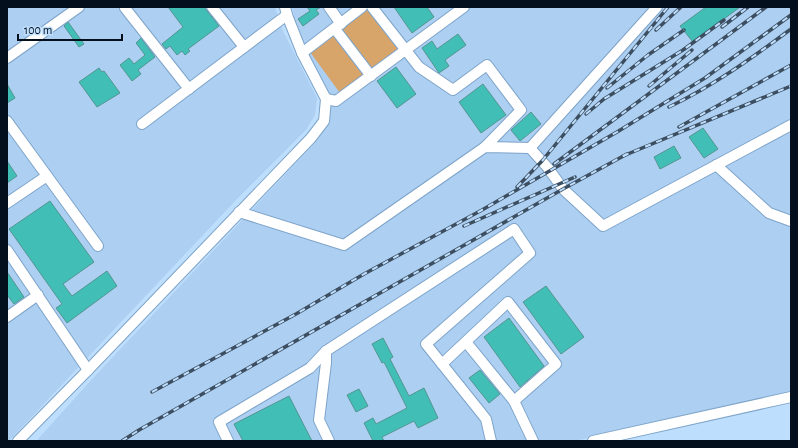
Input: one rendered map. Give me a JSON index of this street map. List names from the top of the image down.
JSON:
{
  "scale_bar": "100 m"
}
